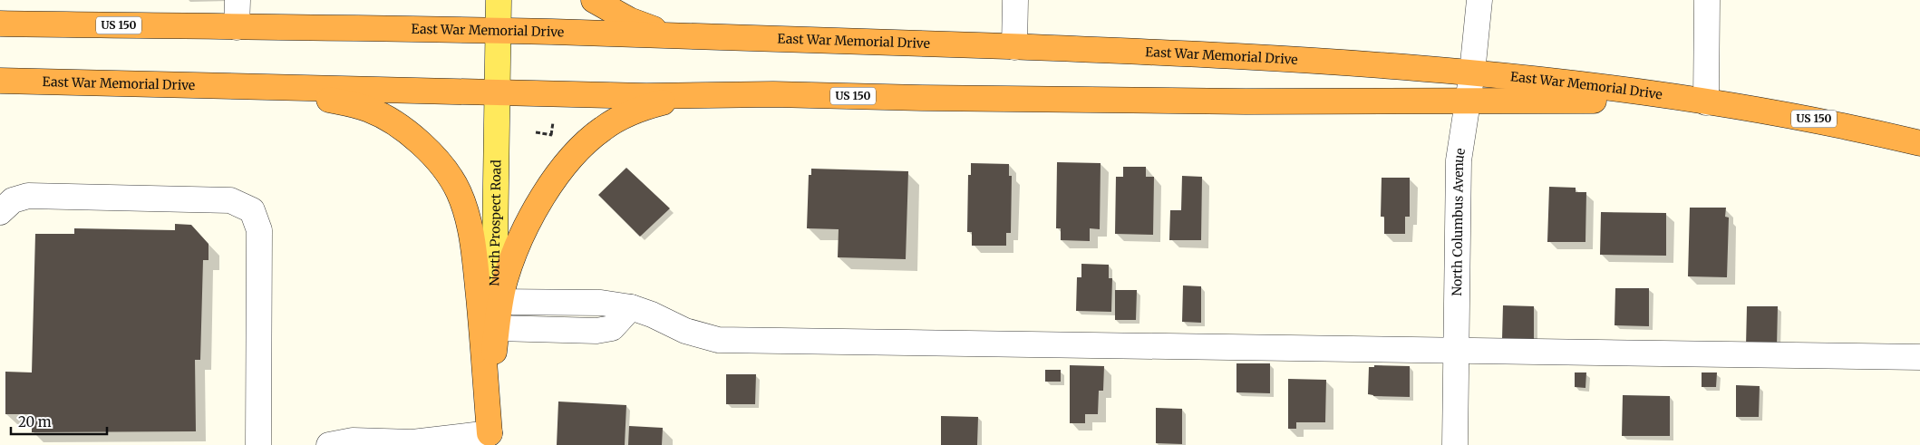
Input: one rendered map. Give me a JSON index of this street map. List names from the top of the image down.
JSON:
{
  "streets": {
    "highway": ["US 150", "East War Memorial Drive"],
    "main road": ["North Prospect Road"],
    "street": ["North Columbus Avenue"]
  },
  "crossings": [
    ["East War Memorial Drive", "North Columbus Avenue"],
    ["East War Memorial Drive", "North Prospect Road"]
  ],
  "scale_bar": "20 m"
}
